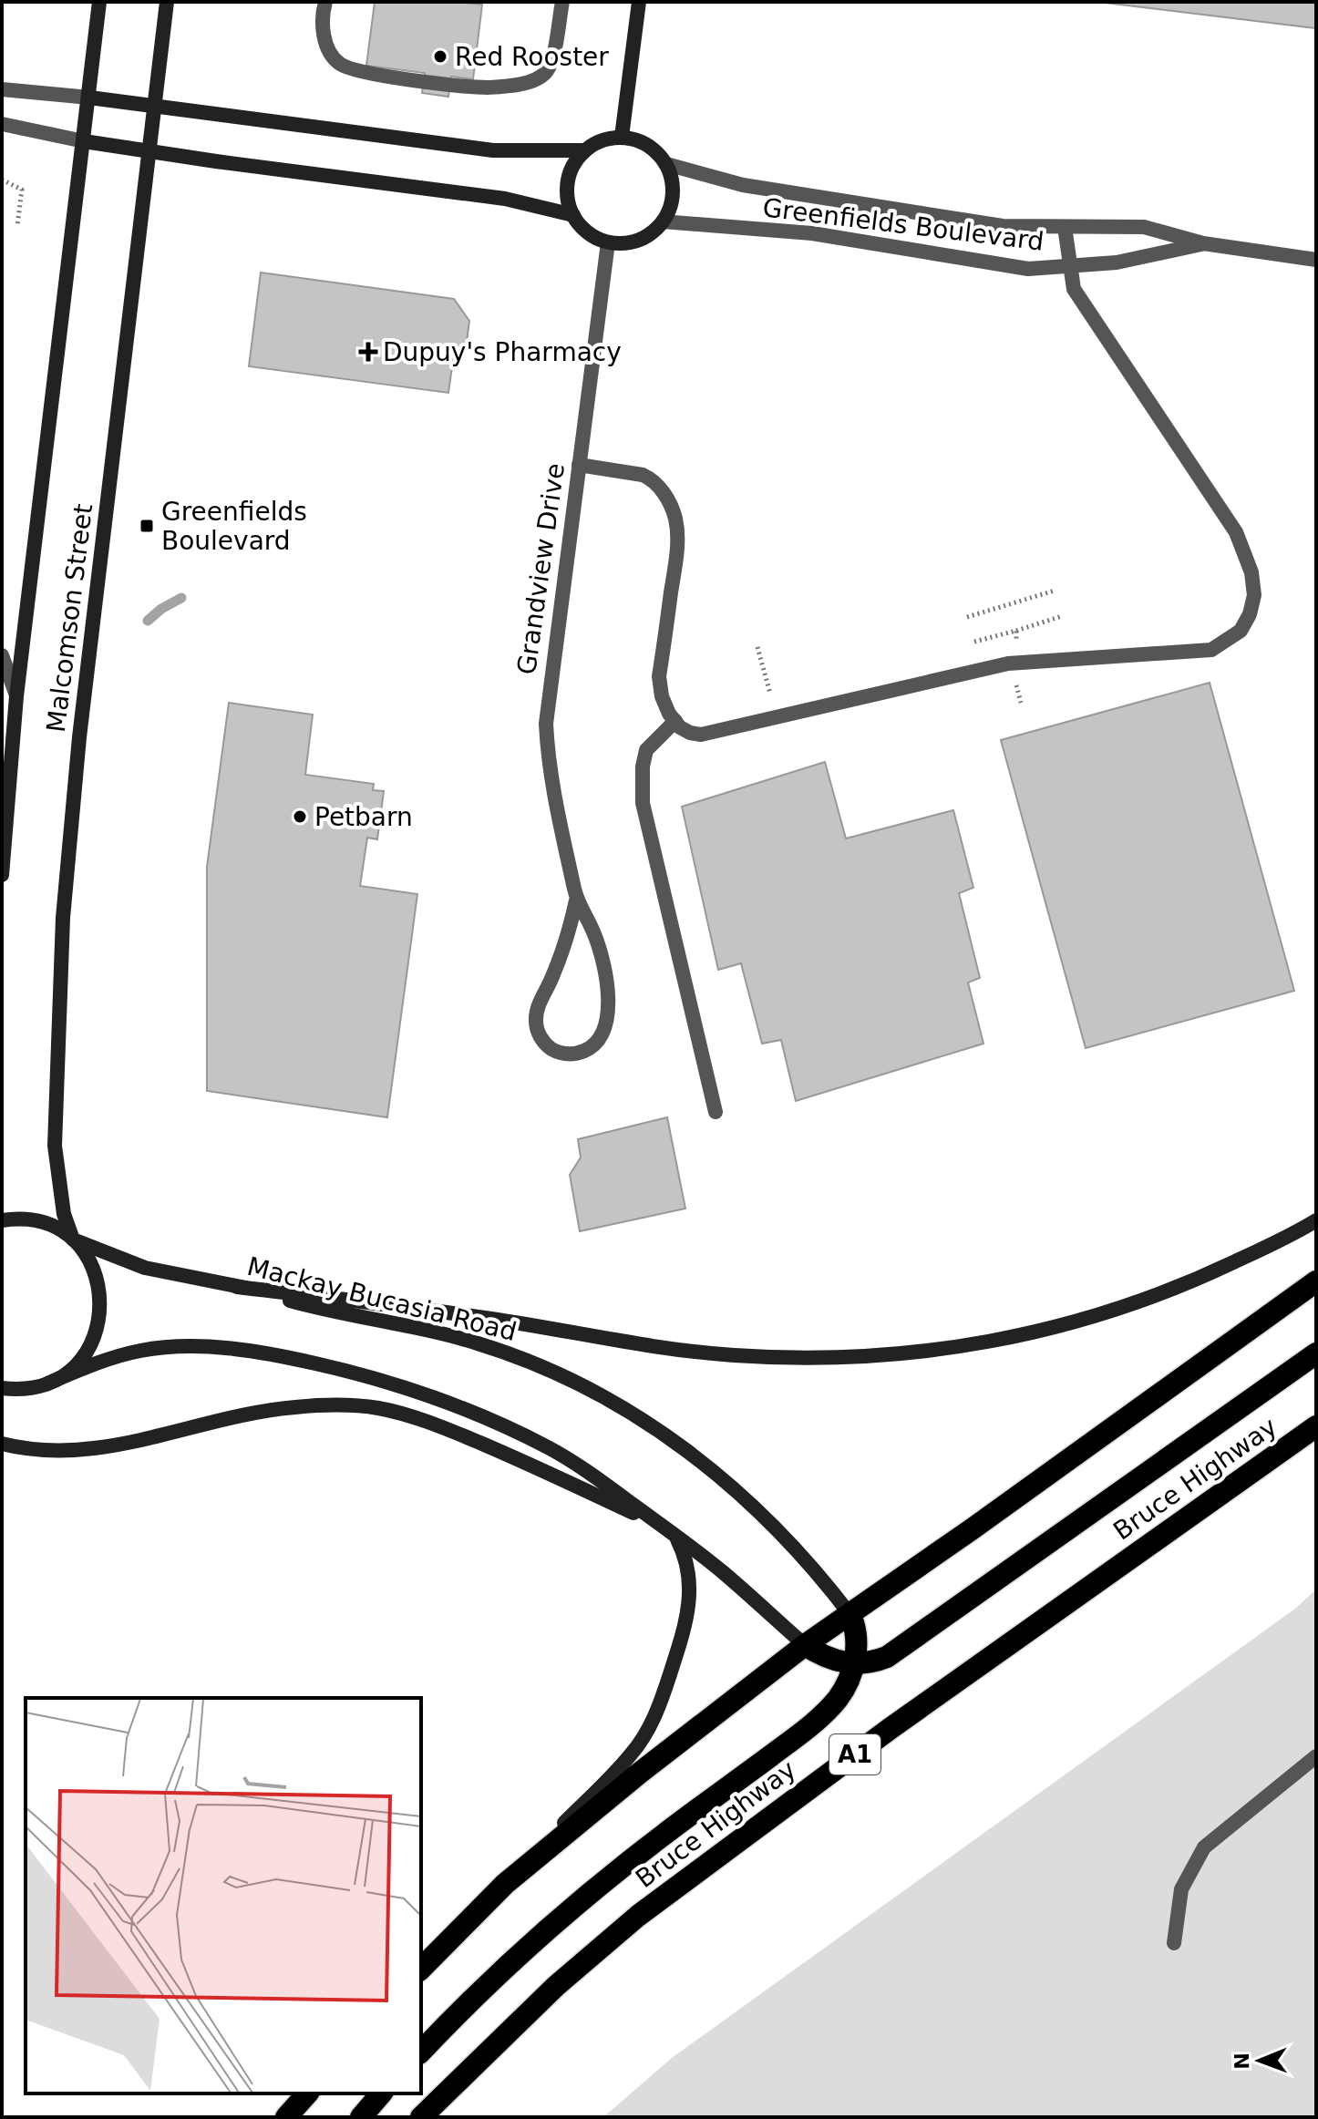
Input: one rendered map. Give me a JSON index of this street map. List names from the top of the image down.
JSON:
{
  "streets": {
    "highway": ["Bruce Highway", "A1"],
    "main road": ["Malcomson Street", "Mackay Bucasia Road"],
    "street": ["Greenfields Boulevard", "Grandview Drive"]
  },
  "crossings": [
    ["Greenfields Boulevard", "Grandview Drive"],
    ["Malcomson Street", "Mackay Bucasia Road"]
  ],
  "places": {
    "other": ["Red Rooster", "Petbarn"],
    "health": ["Dupuy's Pharmacy"],
    "transit": ["Greenfields Boulevard"]
  },
  "north": "left"
}
